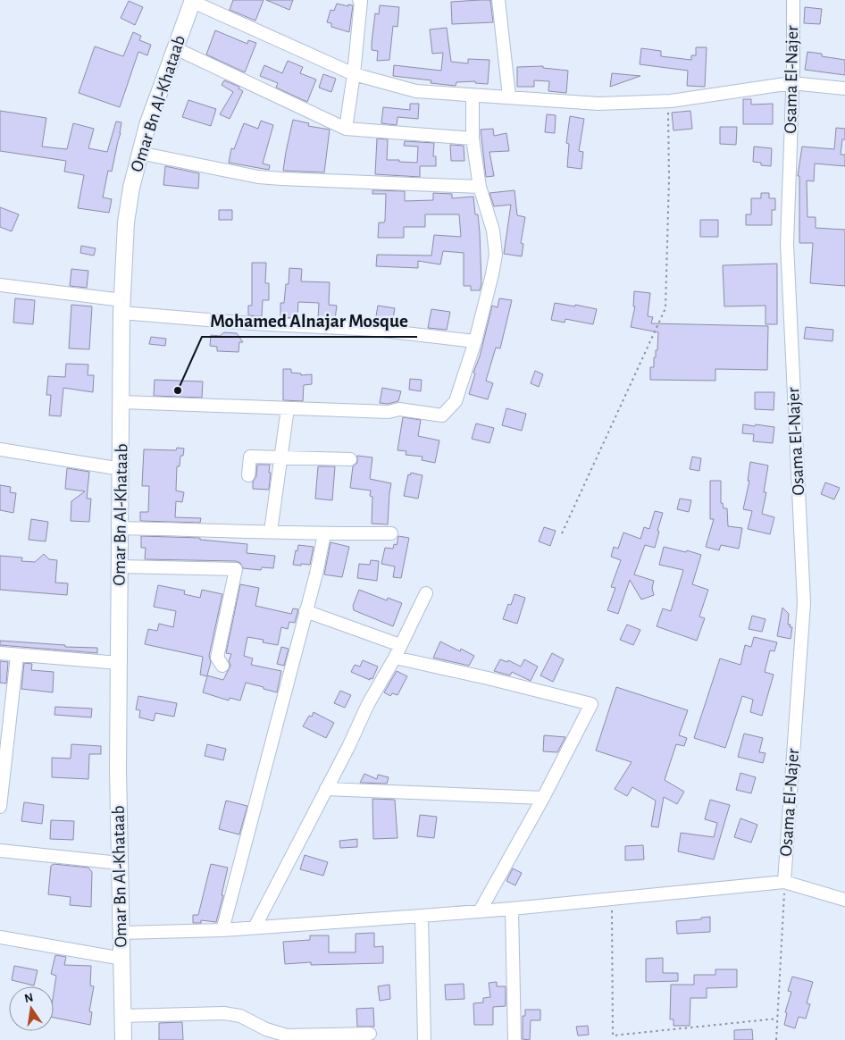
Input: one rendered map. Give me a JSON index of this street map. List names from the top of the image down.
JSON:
{
  "streets": {
    "main road": ["Omar Bn Al-Khataab"],
    "street": ["Osama El-Najer"]
  },
  "places": ["Mohamed Alnajar Mosque"],
  "north": "top"
}
